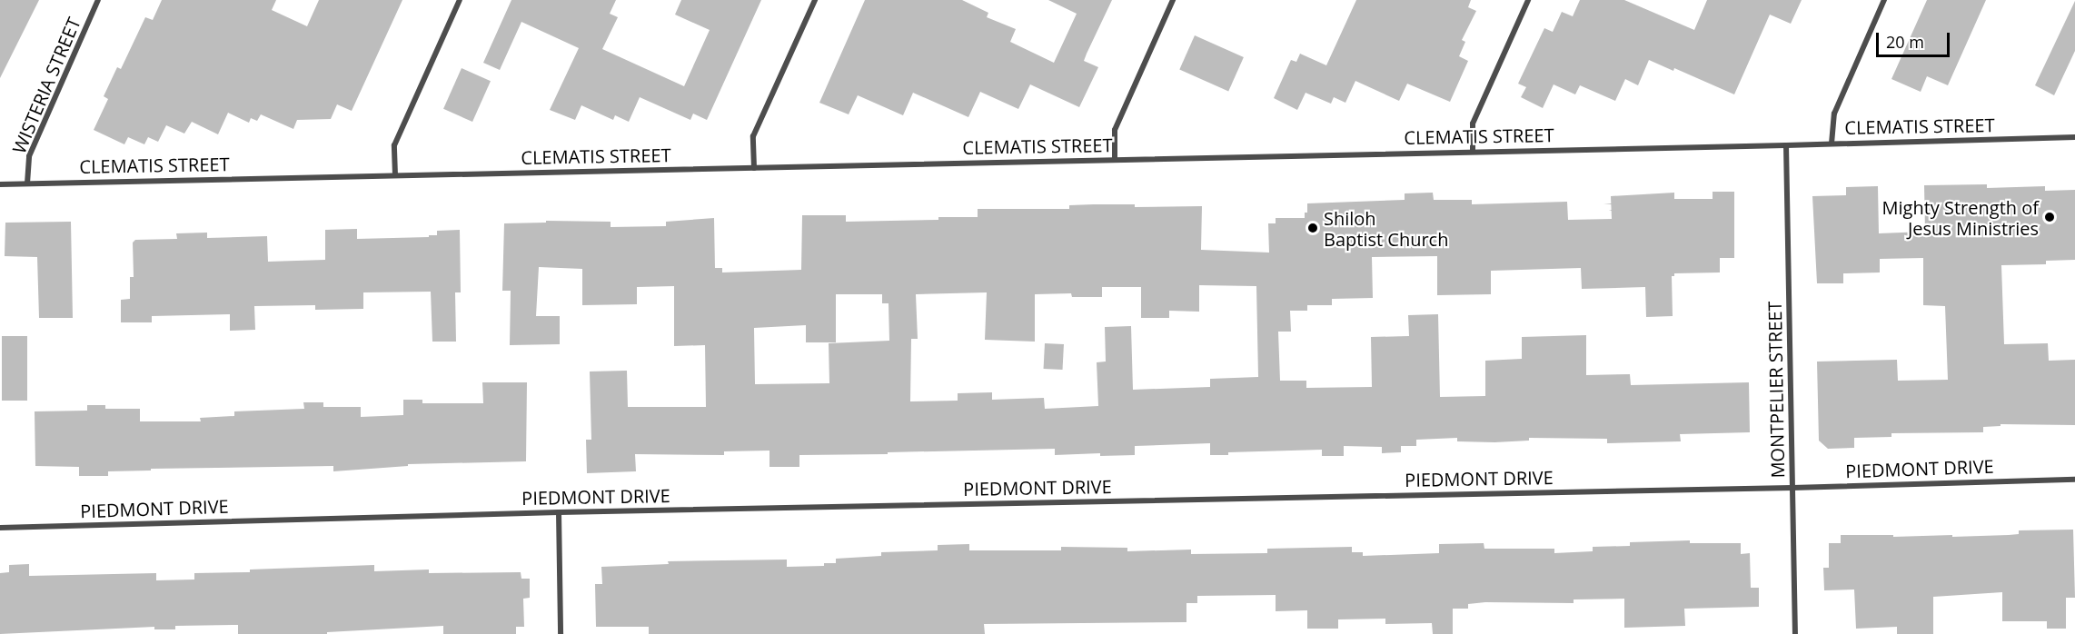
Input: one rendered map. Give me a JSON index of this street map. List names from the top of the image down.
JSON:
{
  "streets": {
    "street": [
      "WISTERIA STREET",
      "CLEMATIS STREET",
      "MONTPELIER STREET",
      "PIEDMONT DRIVE"
    ]
  },
  "crossings": [
    ["WISTERIA STREET", "CLEMATIS STREET"],
    ["CLEMATIS STREET", "MONTPELIER STREET"],
    ["MONTPELIER STREET", "PIEDMONT DRIVE"]
  ],
  "places": ["Mighty Strength of Jesus Ministries", "Shiloh Baptist Church"],
  "scale_bar": "20 m"
}
